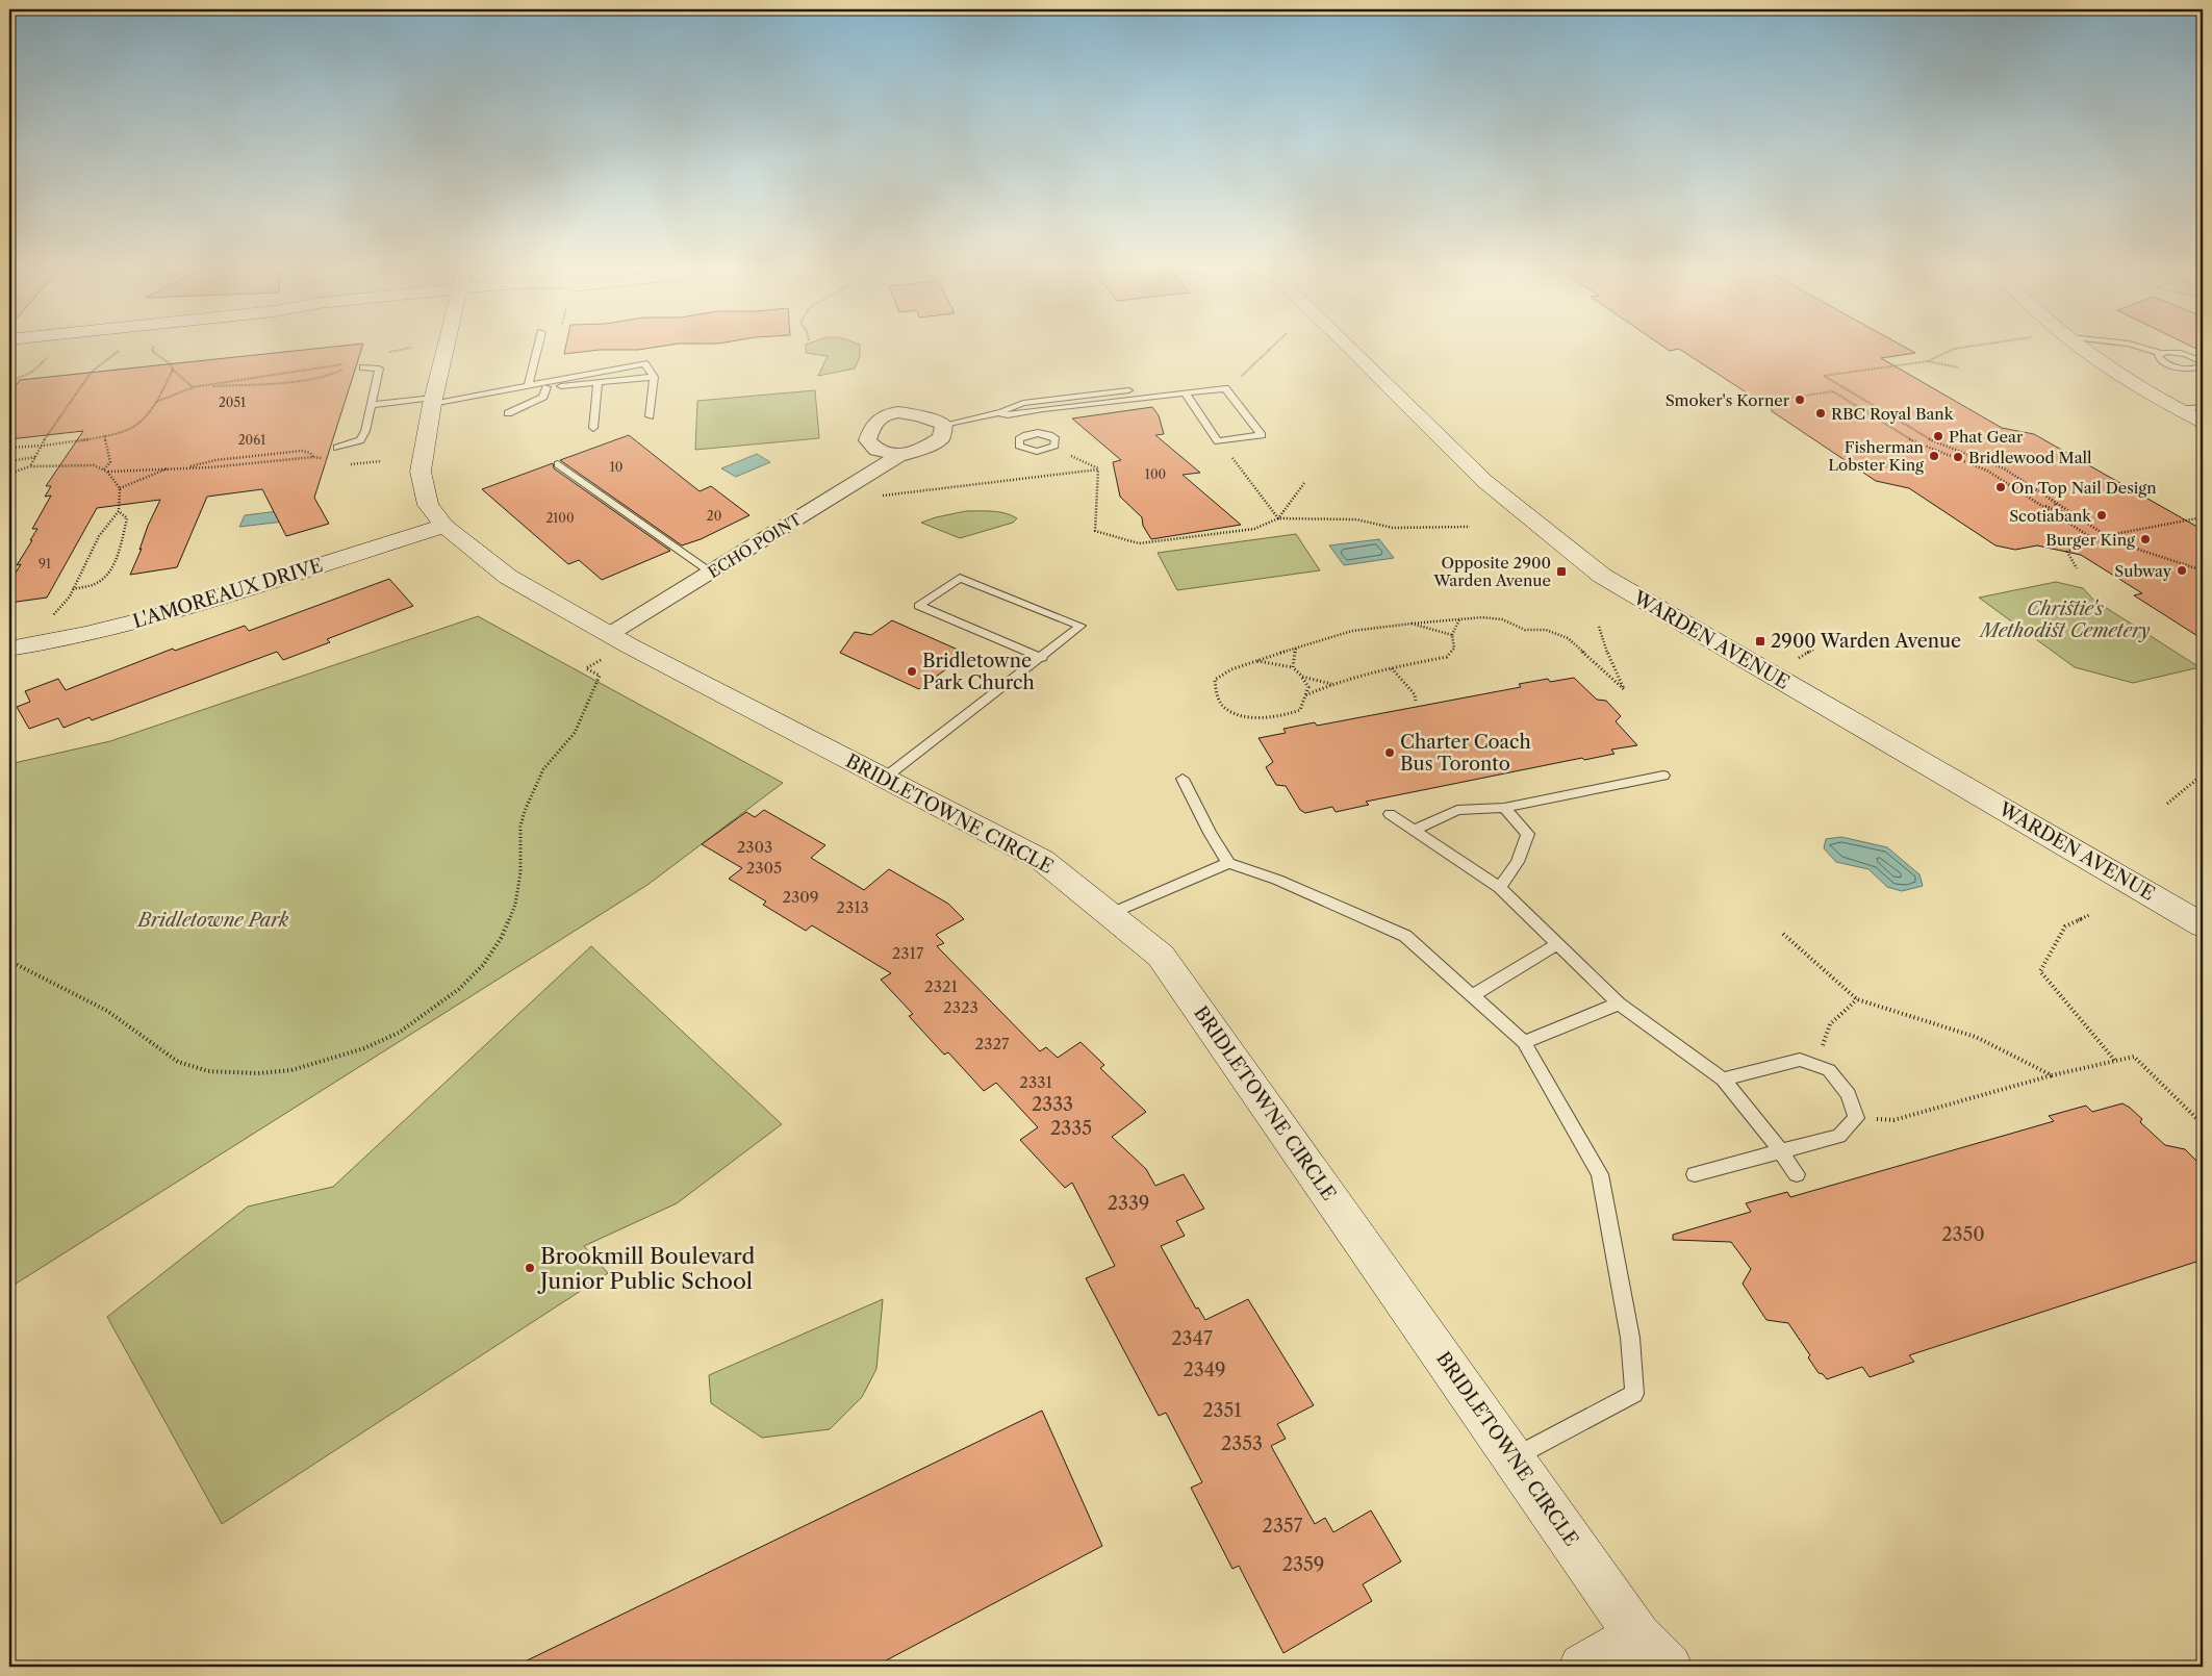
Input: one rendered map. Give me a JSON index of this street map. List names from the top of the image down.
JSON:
{
  "streets": {
    "street": [
      "ECHO POINT",
      "L'AMOREAUX DRIVE",
      "WARDEN AVENUE",
      "BRIDLETOWNE CIRCLE"
    ]
  },
  "crossings": [
    ["ECHO POINT", "BRIDLETOWNE CIRCLE"],
    ["L'AMOREAUX DRIVE", "BRIDLETOWNE CIRCLE"]
  ],
  "parks": ["Christie's Methodist Cemetery", "Bridletowne Park"],
  "places": {
    "other": [
      "Smoker's Korner",
      "RBC Royal Bank",
      "Phat Gear",
      "Fisherman Lobster King",
      "Bridlewood Mall",
      "On Top Nail Design",
      "Scotiabank",
      "Burger King",
      "Subway",
      "Bridletowne Park Church",
      "Charter Coach Bus Toronto",
      "Brookmill Boulevard Junior Public School"
    ],
    "transit": ["Opposite 2900 Warden Avenue", "2900 Warden Avenue"]
  },
  "house_numbers": [
    "2051",
    "2061",
    "10",
    "100",
    "20",
    "2100",
    "91",
    "2303",
    "2305",
    "2309",
    "2313",
    "2317",
    "2321",
    "2323",
    "2327",
    "2331",
    "2333",
    "2335",
    "2339",
    "2350",
    "2347",
    "2349",
    "2351",
    "2353",
    "2357",
    "2359"
  ]
}
